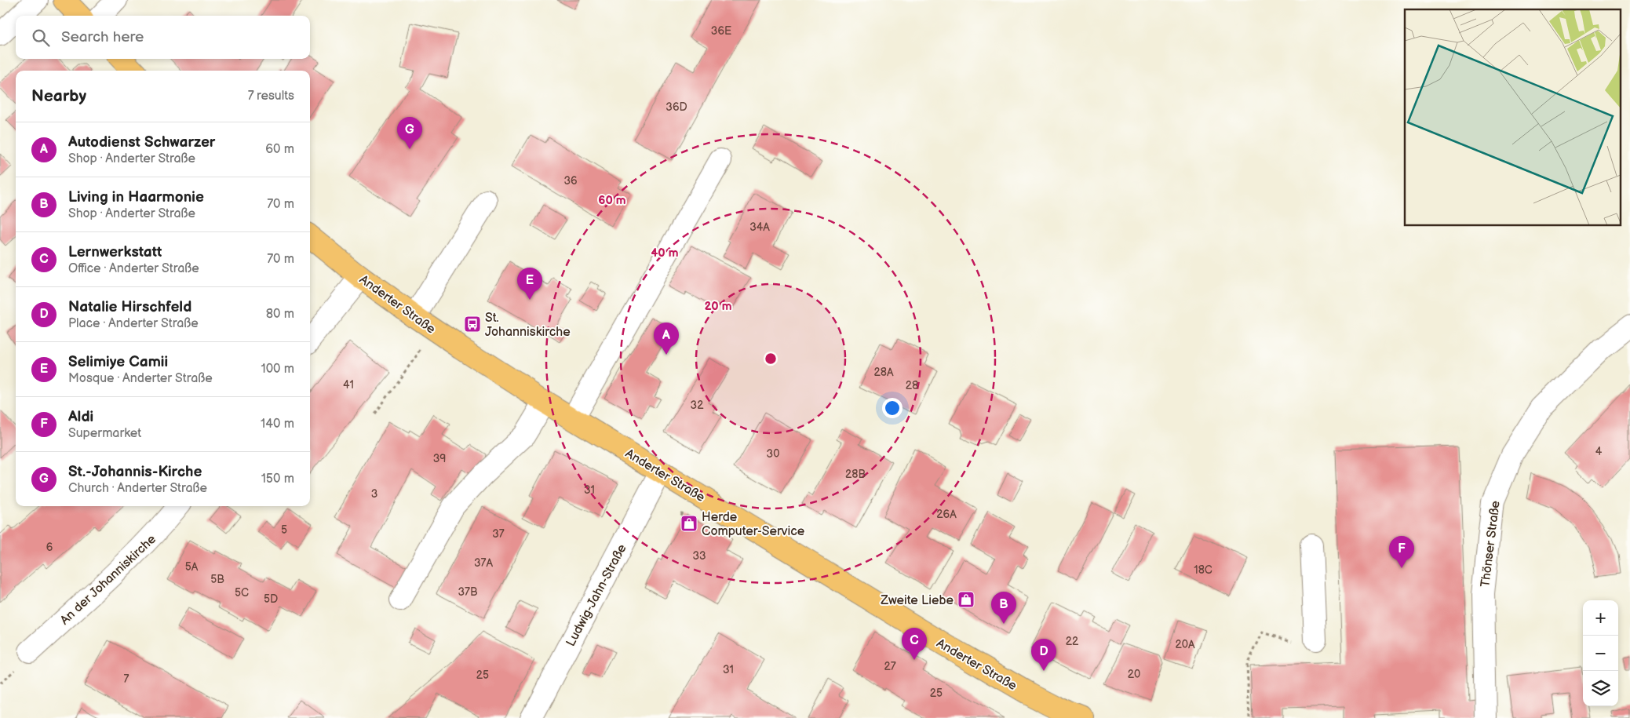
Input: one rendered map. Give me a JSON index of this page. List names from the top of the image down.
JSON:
{
  "streets": {
    "main road": ["Anderter Straße"],
    "street": ["Thönser Straße", "An der Johanniskirche", "Ludwig-Jahn-Straße"]
  },
  "crossings": [
    ["Anderter Straße", "Ludwig-Jahn-Straße"]
  ],
  "places": {
    "bus stop": ["St. Johanniskirche"],
    "shop": ["Herde Computer-Service", "Zweite Liebe"]
  },
  "house_numbers": [
    "36E",
    "36D",
    "36",
    "34A",
    "28A",
    "41",
    "28",
    "32",
    "4",
    "30",
    "39",
    "28B",
    "31",
    "3",
    "26A",
    "5",
    "37",
    "6",
    "33",
    "37A",
    "5A",
    "18C",
    "5B",
    "37B",
    "5C",
    "5D",
    "22",
    "20A",
    "27",
    "31",
    "20",
    "25",
    "7",
    "25"
  ],
  "page": {
    "search": "Search here",
    "heading": ["Nearby", "7 results"],
    "pins": [
      "G",
      "E",
      "A",
      "F",
      "B",
      "C",
      "D"
    ],
    "list": [
      {
        "mark": "A",
        "name": "Autodienst Schwarzer",
        "note": "Shop · Anderter Straße",
        "value": "60 m"
      },
      {
        "mark": "B",
        "name": "Living in Haarmonie",
        "note": "Shop · Anderter Straße",
        "value": "70 m"
      },
      {
        "mark": "C",
        "name": "Lernwerkstatt",
        "note": "Office · Anderter Straße",
        "value": "70 m"
      },
      {
        "mark": "D",
        "name": "Natalie Hirschfeld",
        "note": "Place · Anderter Straße",
        "value": "80 m"
      },
      {
        "mark": "E",
        "name": "Selimiye Camii",
        "note": "Mosque · Anderter Straße",
        "value": "100 m"
      },
      {
        "mark": "F",
        "name": "Aldi",
        "note": "Supermarket",
        "value": "140 m"
      },
      {
        "mark": "G",
        "name": "St.-Johannis-Kirche",
        "note": "Church · Anderter Straße",
        "value": "150 m"
      }
    ],
    "map_buttons": ["+", "−"]
  },
  "rings": ["60 m", "40 m", "20 m"]
}
